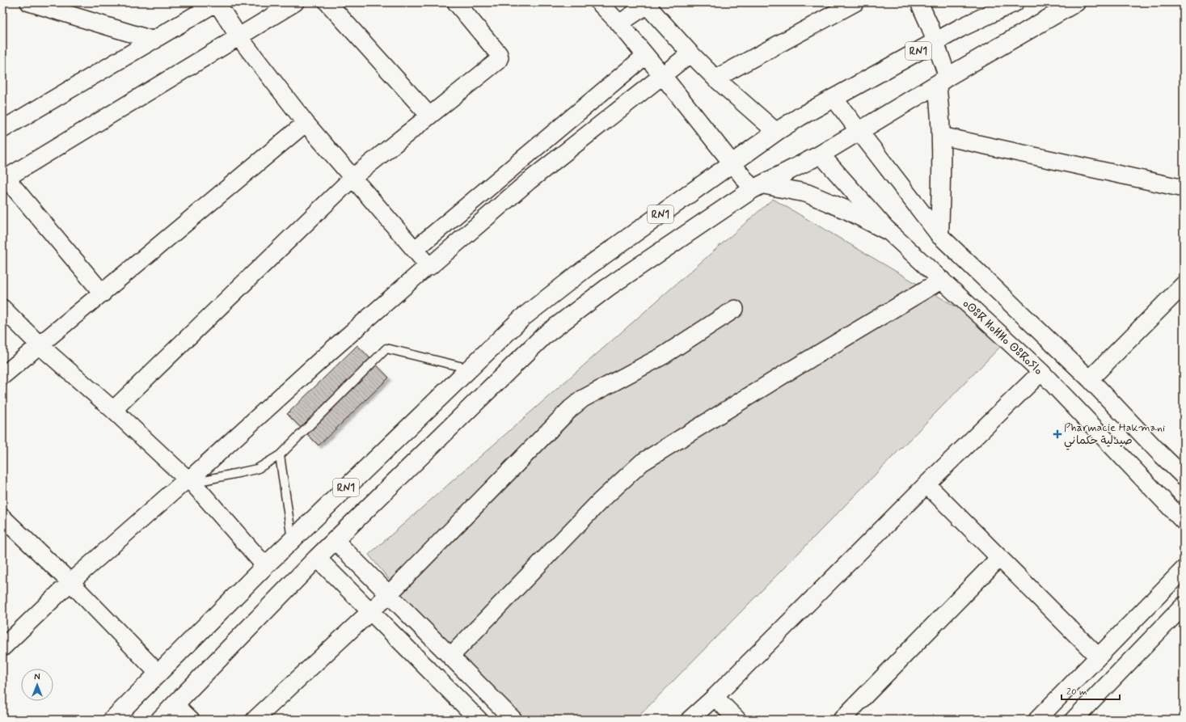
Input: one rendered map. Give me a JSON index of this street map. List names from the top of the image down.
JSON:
{
  "streets": {
    "main road": ["RN1"],
    "street": ["ⴰⵙⵓⴽ ⵍⴰⵍⵍⴰ ⵙⵓⴽⴰⵢⵏⴰ"]
  },
  "crossings": [
    ["RN1", "ⴰⵙⵓⴽ ⵍⴰⵍⵍⴰ ⵙⵓⴽⴰⵢⵏⴰ"]
  ],
  "places": {
    "health": ["Pharmacie Hakmani صيدلية حكماني"]
  },
  "scale_bar": "20 m",
  "north": "top"
}
